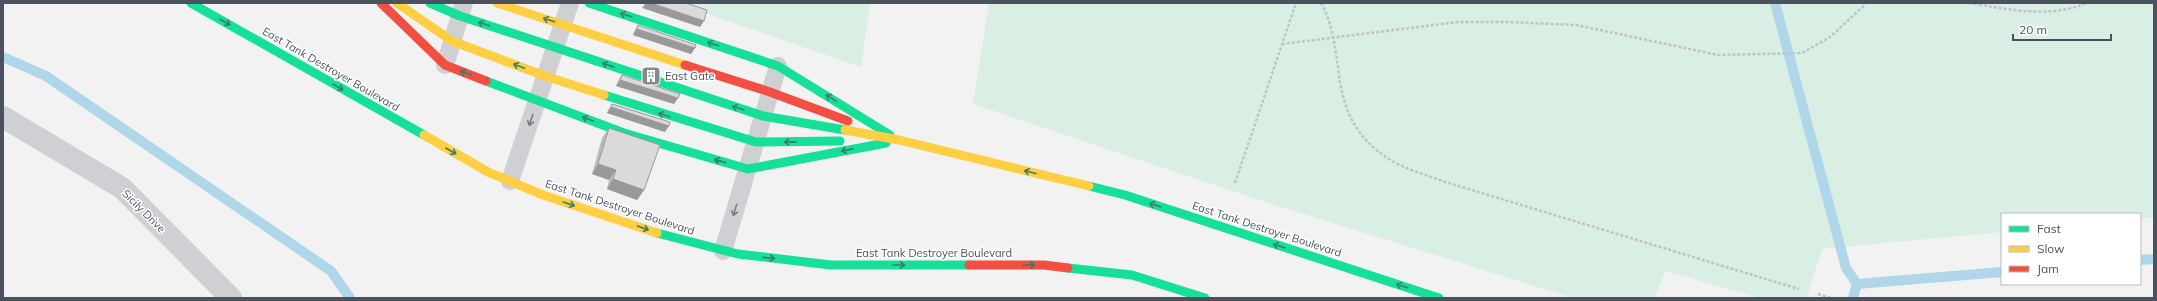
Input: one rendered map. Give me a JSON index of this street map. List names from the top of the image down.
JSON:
{
  "streets": {
    "street": ["East Tank Destroyer Boulevard", "Sicily Drive"]
  },
  "places": {
    "building": ["East Gate"]
  },
  "legend": ["Fast", "Slow", "Jam"],
  "scale_bar": "20 m"
}
